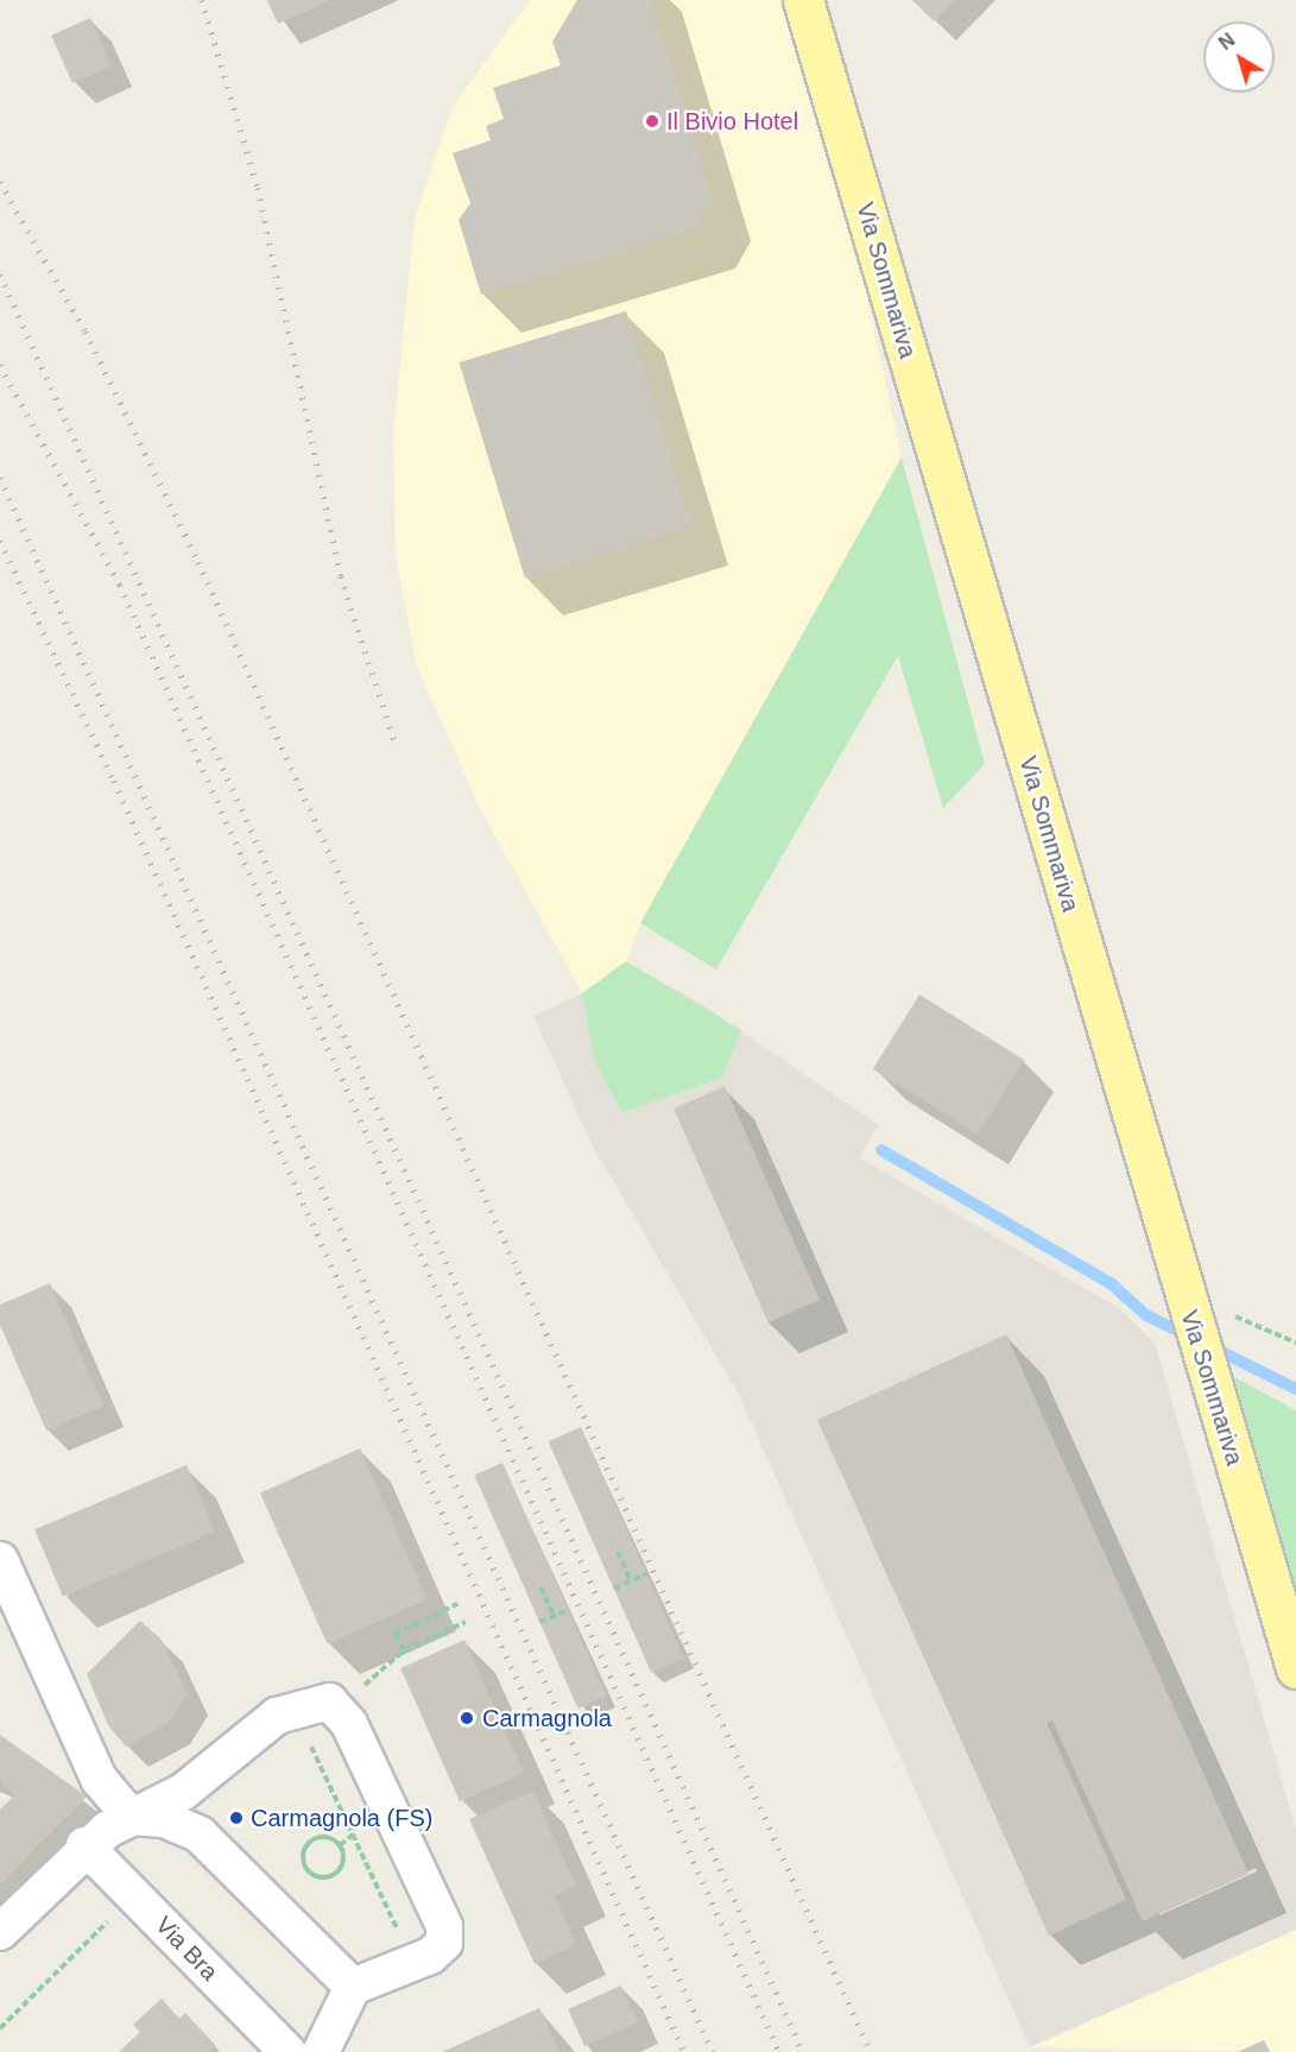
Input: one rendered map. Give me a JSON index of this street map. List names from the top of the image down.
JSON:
{
  "streets": {
    "main road": ["Via Sommariva"],
    "street": ["Via Bra"]
  },
  "places": ["Il Bivio Hotel", "Carmagnola", "Carmagnola (FS)"],
  "north": "top left"
}
